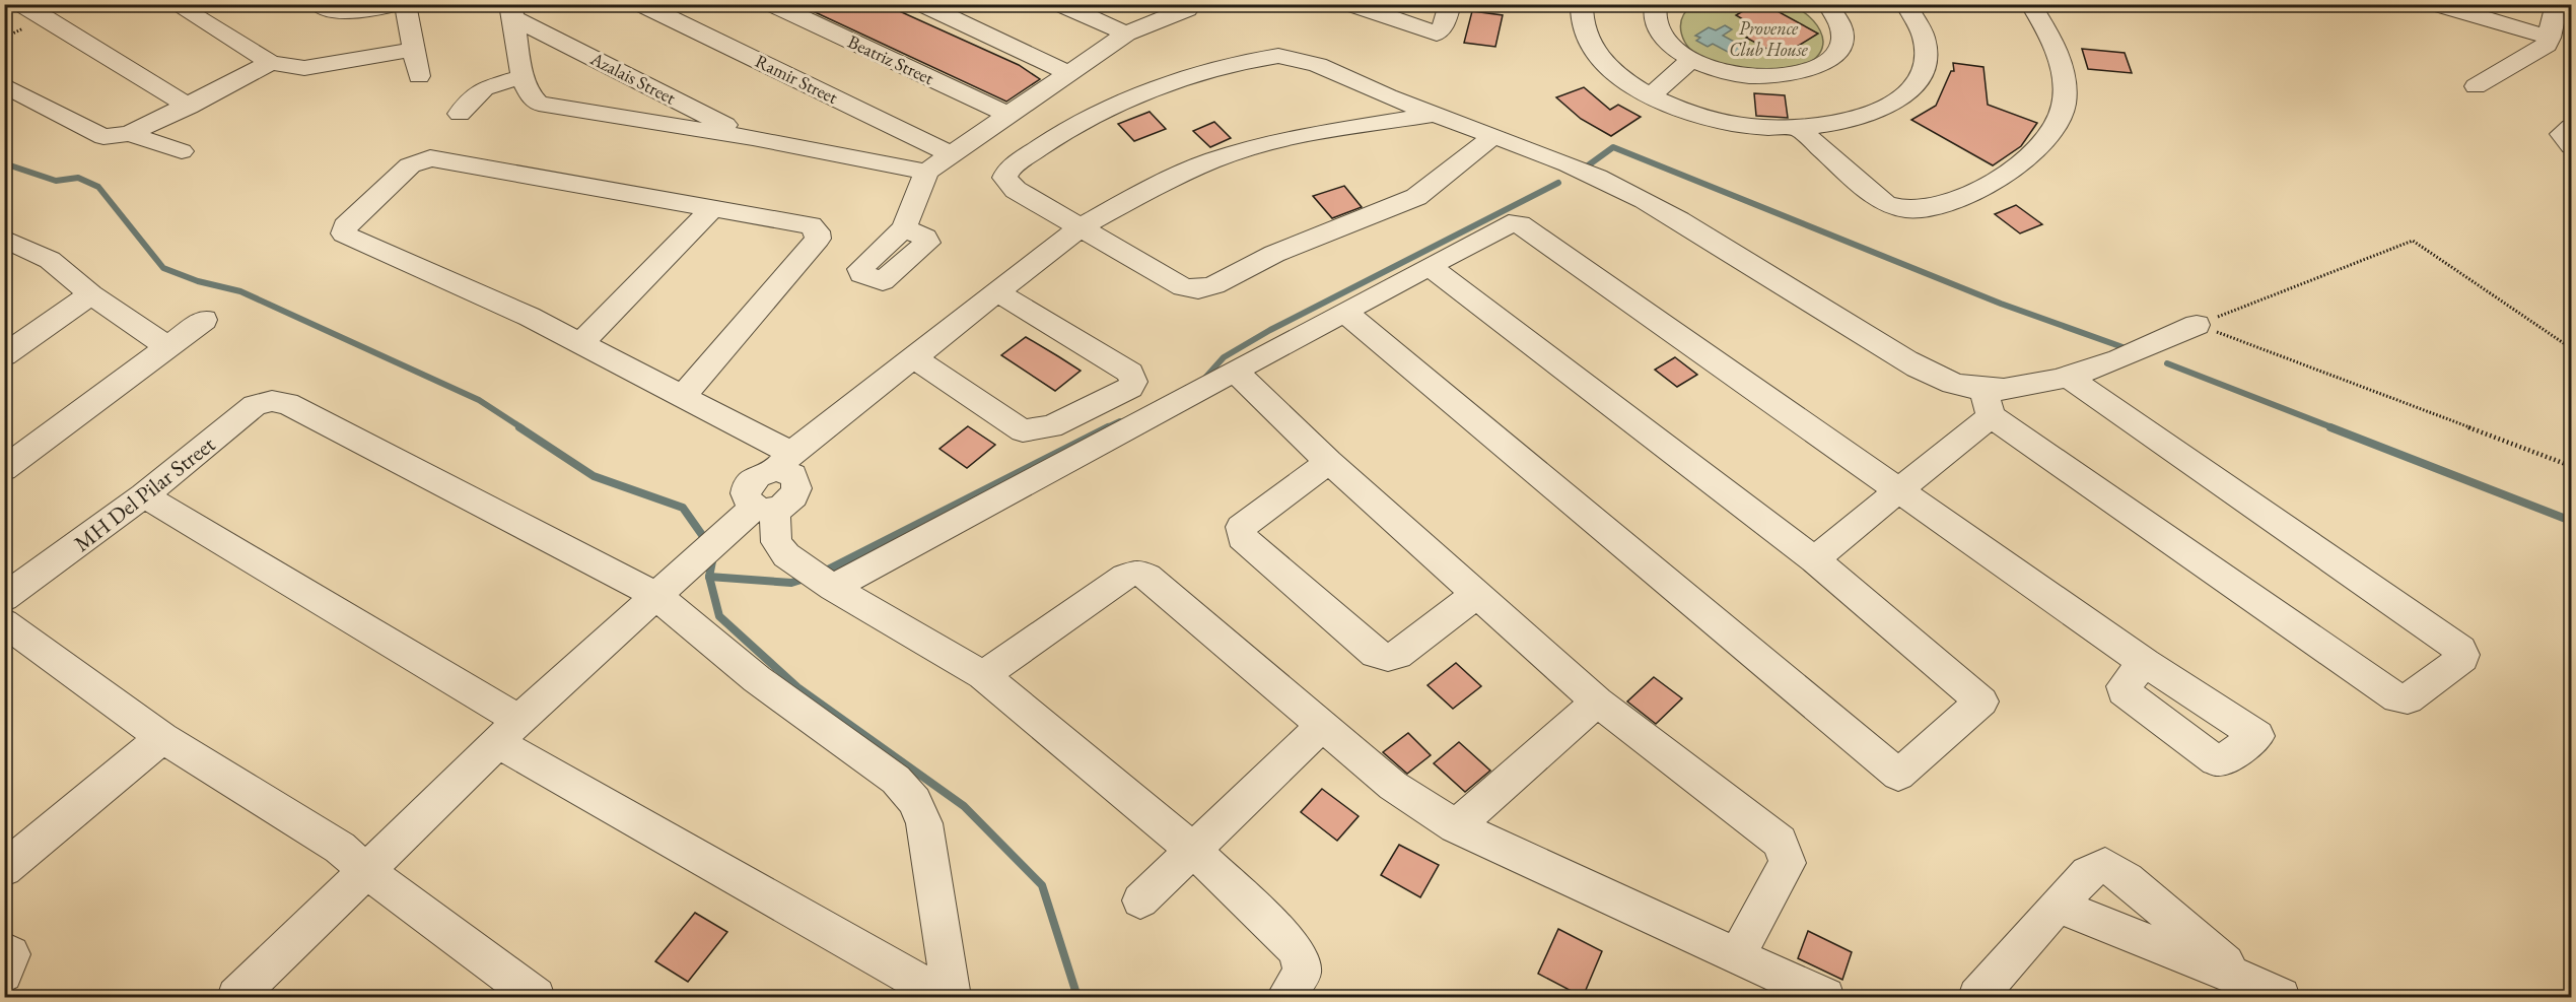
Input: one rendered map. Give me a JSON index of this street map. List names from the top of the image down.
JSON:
{
  "streets": {
    "street": [
      "Beatriz Street",
      "Azalais Street",
      "Ramir Street",
      "MH Del Pilar Street"
    ]
  },
  "parks": ["Provence Club House"]
}
